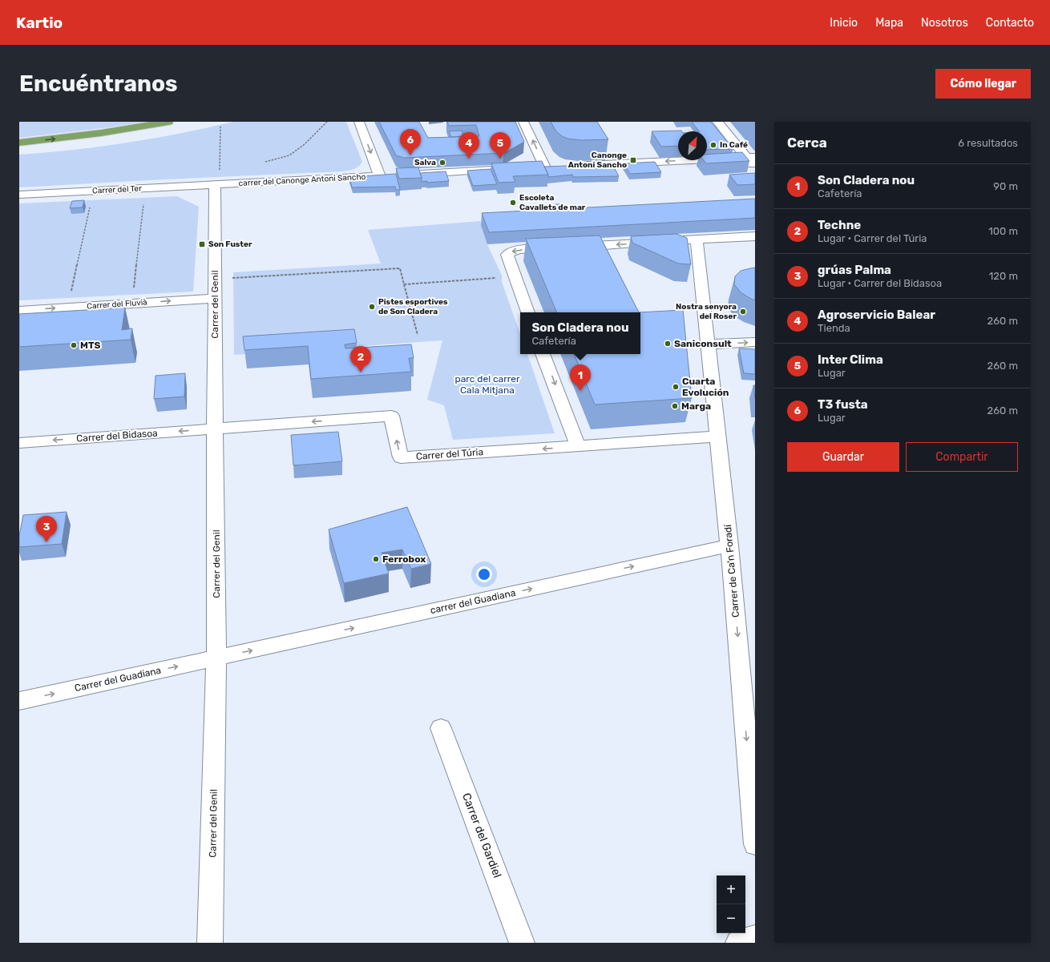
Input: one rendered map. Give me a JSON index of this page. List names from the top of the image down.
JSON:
{
  "streets": {
    "street": [
      "carrer del Canonge Antoni Sancho",
      "Carrer del Ter",
      "Carrer del Fluvià",
      "Carrer del Genil",
      "Carrer del Bidasoa",
      "Carrer del Túria",
      "Carrer de Ca'n Foradí",
      "carrer del Guadiana",
      "Carrer del Guadiana",
      "Carrer del Gardiel"
    ]
  },
  "crossings": [
    ["carrer del Canonge Antoni Sancho", "Carrer del Ter"],
    ["carrer del Canonge Antoni Sancho", "Carrer del Genil"],
    ["Carrer del Ter", "Carrer del Genil"],
    ["Carrer del Fluvià", "Carrer del Genil"],
    ["Carrer del Genil", "Carrer del Bidasoa"],
    ["Carrer del Genil", "Carrer del Túria"],
    ["Carrer del Genil", "carrer del Guadiana"],
    ["Carrer del Genil", "Carrer del Guadiana"],
    ["Carrer del Bidasoa", "Carrer del Túria"],
    ["Carrer del Túria", "Carrer de Ca'n Foradí"],
    ["Carrer de Ca'n Foradí", "carrer del Guadiana"],
    ["carrer del Guadiana", "Carrer del Guadiana"]
  ],
  "one_way": [
    "Carrer del Fluvià",
    "Carrer del Bidasoa",
    "Carrer del Túria",
    "Carrer de Ca'n Foradí",
    "carrer del Guadiana",
    "Carrer del Guadiana"
  ],
  "parks": ["parc del carrer Cala Mitjana"],
  "places": {
    "other": [
      "In Café",
      "Salva",
      "Escoleta Cavallets de mar",
      "Pistes esportives de Son Cladera",
      "Nostra senyora del Roser",
      "Saniconsult",
      "MTS",
      "Cuarta Evolución",
      "Marga",
      "Ferrobox"
    ],
    "transit": ["Canonge Antoni Sancho", "Son Fuster"]
  },
  "north": "top right",
  "page": {
    "header": "Kartio",
    "nav": [
      "Inicio",
      "Mapa",
      "Nosotros",
      "Contacto"
    ],
    "buttons": [
      "Cómo llegar",
      ["Guardar", "Compartir"]
    ],
    "title": "Encuéntranos",
    "heading": ["Cerca", "6 resultados"],
    "pins": [
      "6",
      "4",
      "5",
      "2",
      "1",
      "3"
    ],
    "list": [
      {
        "mark": "1",
        "name": "Son Cladera nou",
        "note": "Cafetería",
        "value": "90 m"
      },
      {
        "mark": "2",
        "name": "Techne",
        "note": "Lugar · Carrer del Túria",
        "value": "100 m"
      },
      {
        "mark": "3",
        "name": "grúas Palma",
        "note": "Lugar · Carrer del Bidasoa",
        "value": "120 m"
      },
      {
        "mark": "4",
        "name": "Agroservicio Balear",
        "note": "Tienda",
        "value": "260 m"
      },
      {
        "mark": "5",
        "name": "Inter Clima",
        "note": "Lugar",
        "value": "260 m"
      },
      {
        "mark": "6",
        "name": "T3 fusta",
        "note": "Lugar",
        "value": "260 m"
      }
    ],
    "popup": ["Son Cladera nou", "Cafetería"],
    "map_buttons": ["+", "−"]
  }
}
